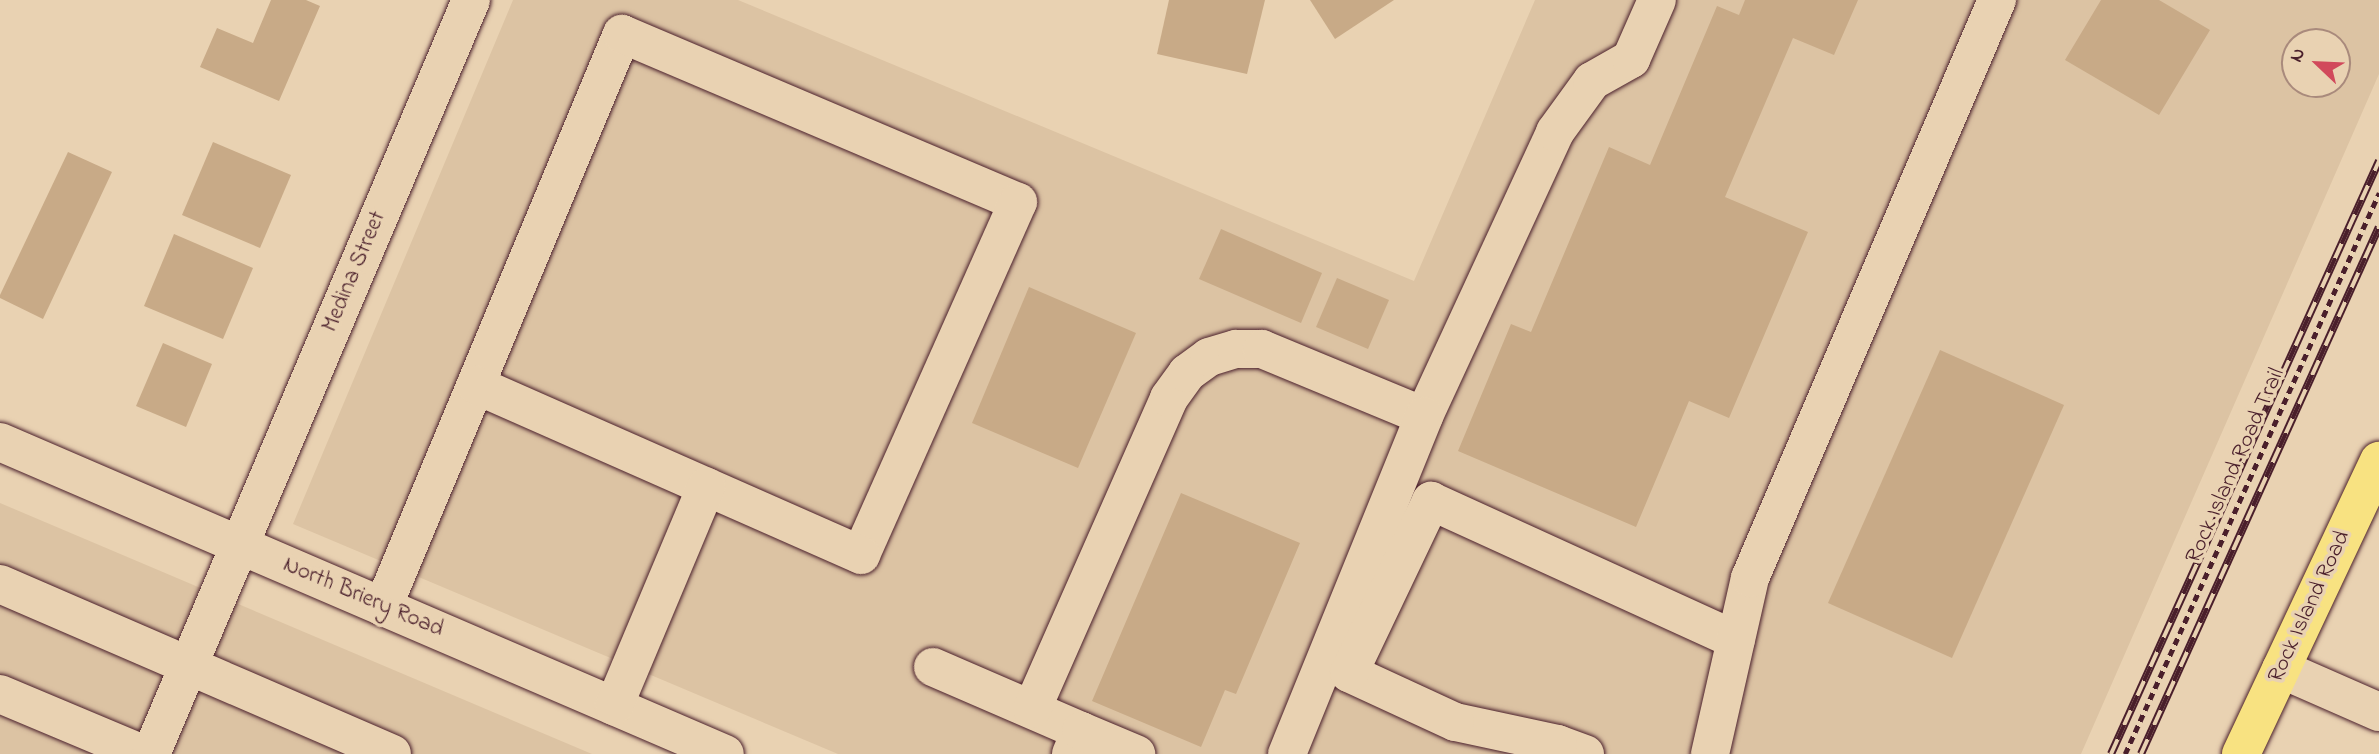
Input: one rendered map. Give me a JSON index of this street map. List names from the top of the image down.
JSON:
{
  "streets": {
    "main road": ["Rock Island Road"],
    "street": ["Medina Street", "North Briery Road"],
    "path": ["Rock Island Road Trail"]
  },
  "crossings": [
    ["Medina Street", "North Briery Road"]
  ],
  "north": "top left"
}
